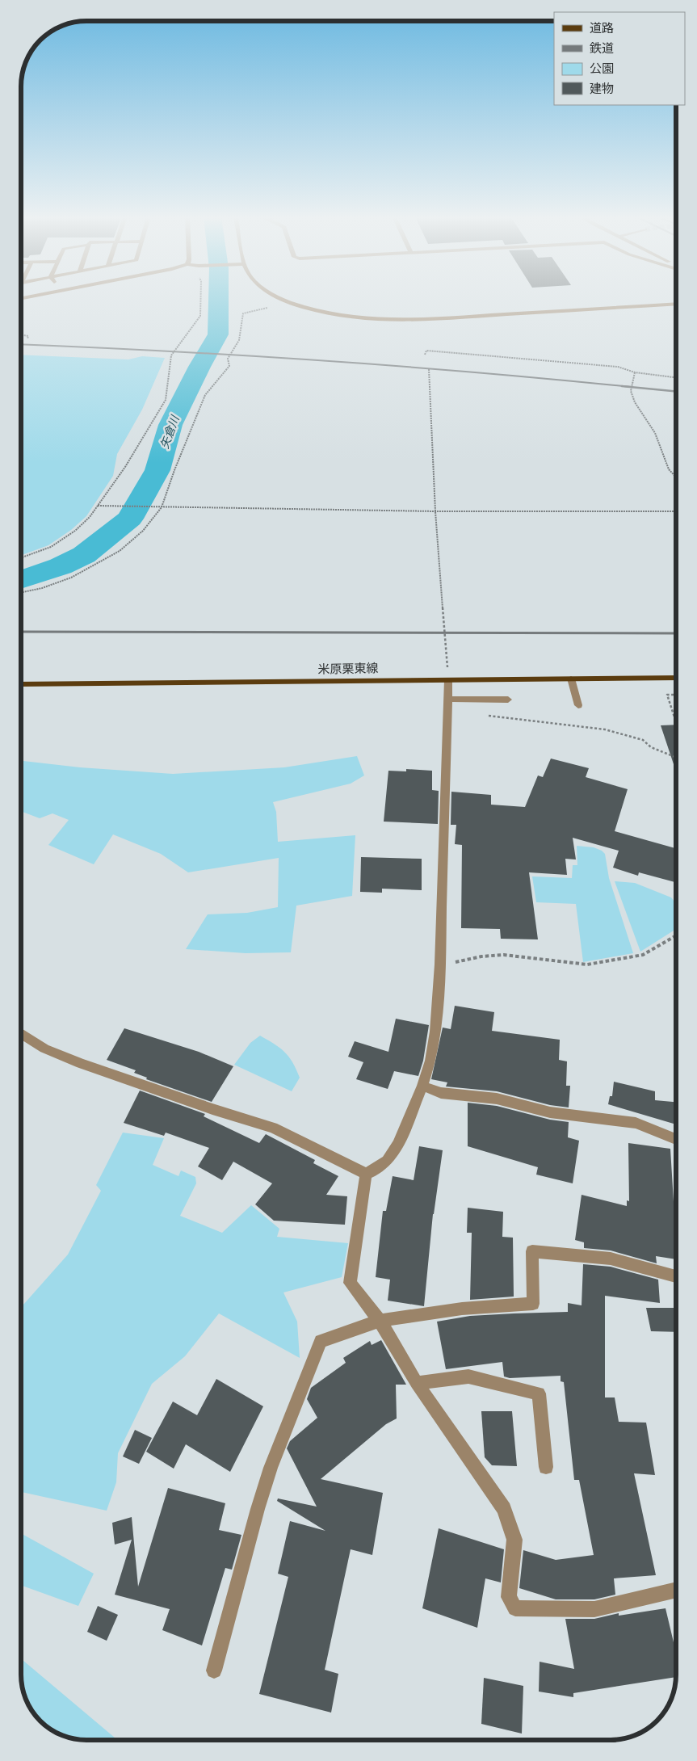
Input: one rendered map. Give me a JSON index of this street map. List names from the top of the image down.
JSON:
{
  "streets": {
    "main road": ["米原栗東線"]
  },
  "water": ["矢倉川"],
  "legend": [
    "道路",
    "鉄道",
    "公園",
    "建物"
  ]
}
